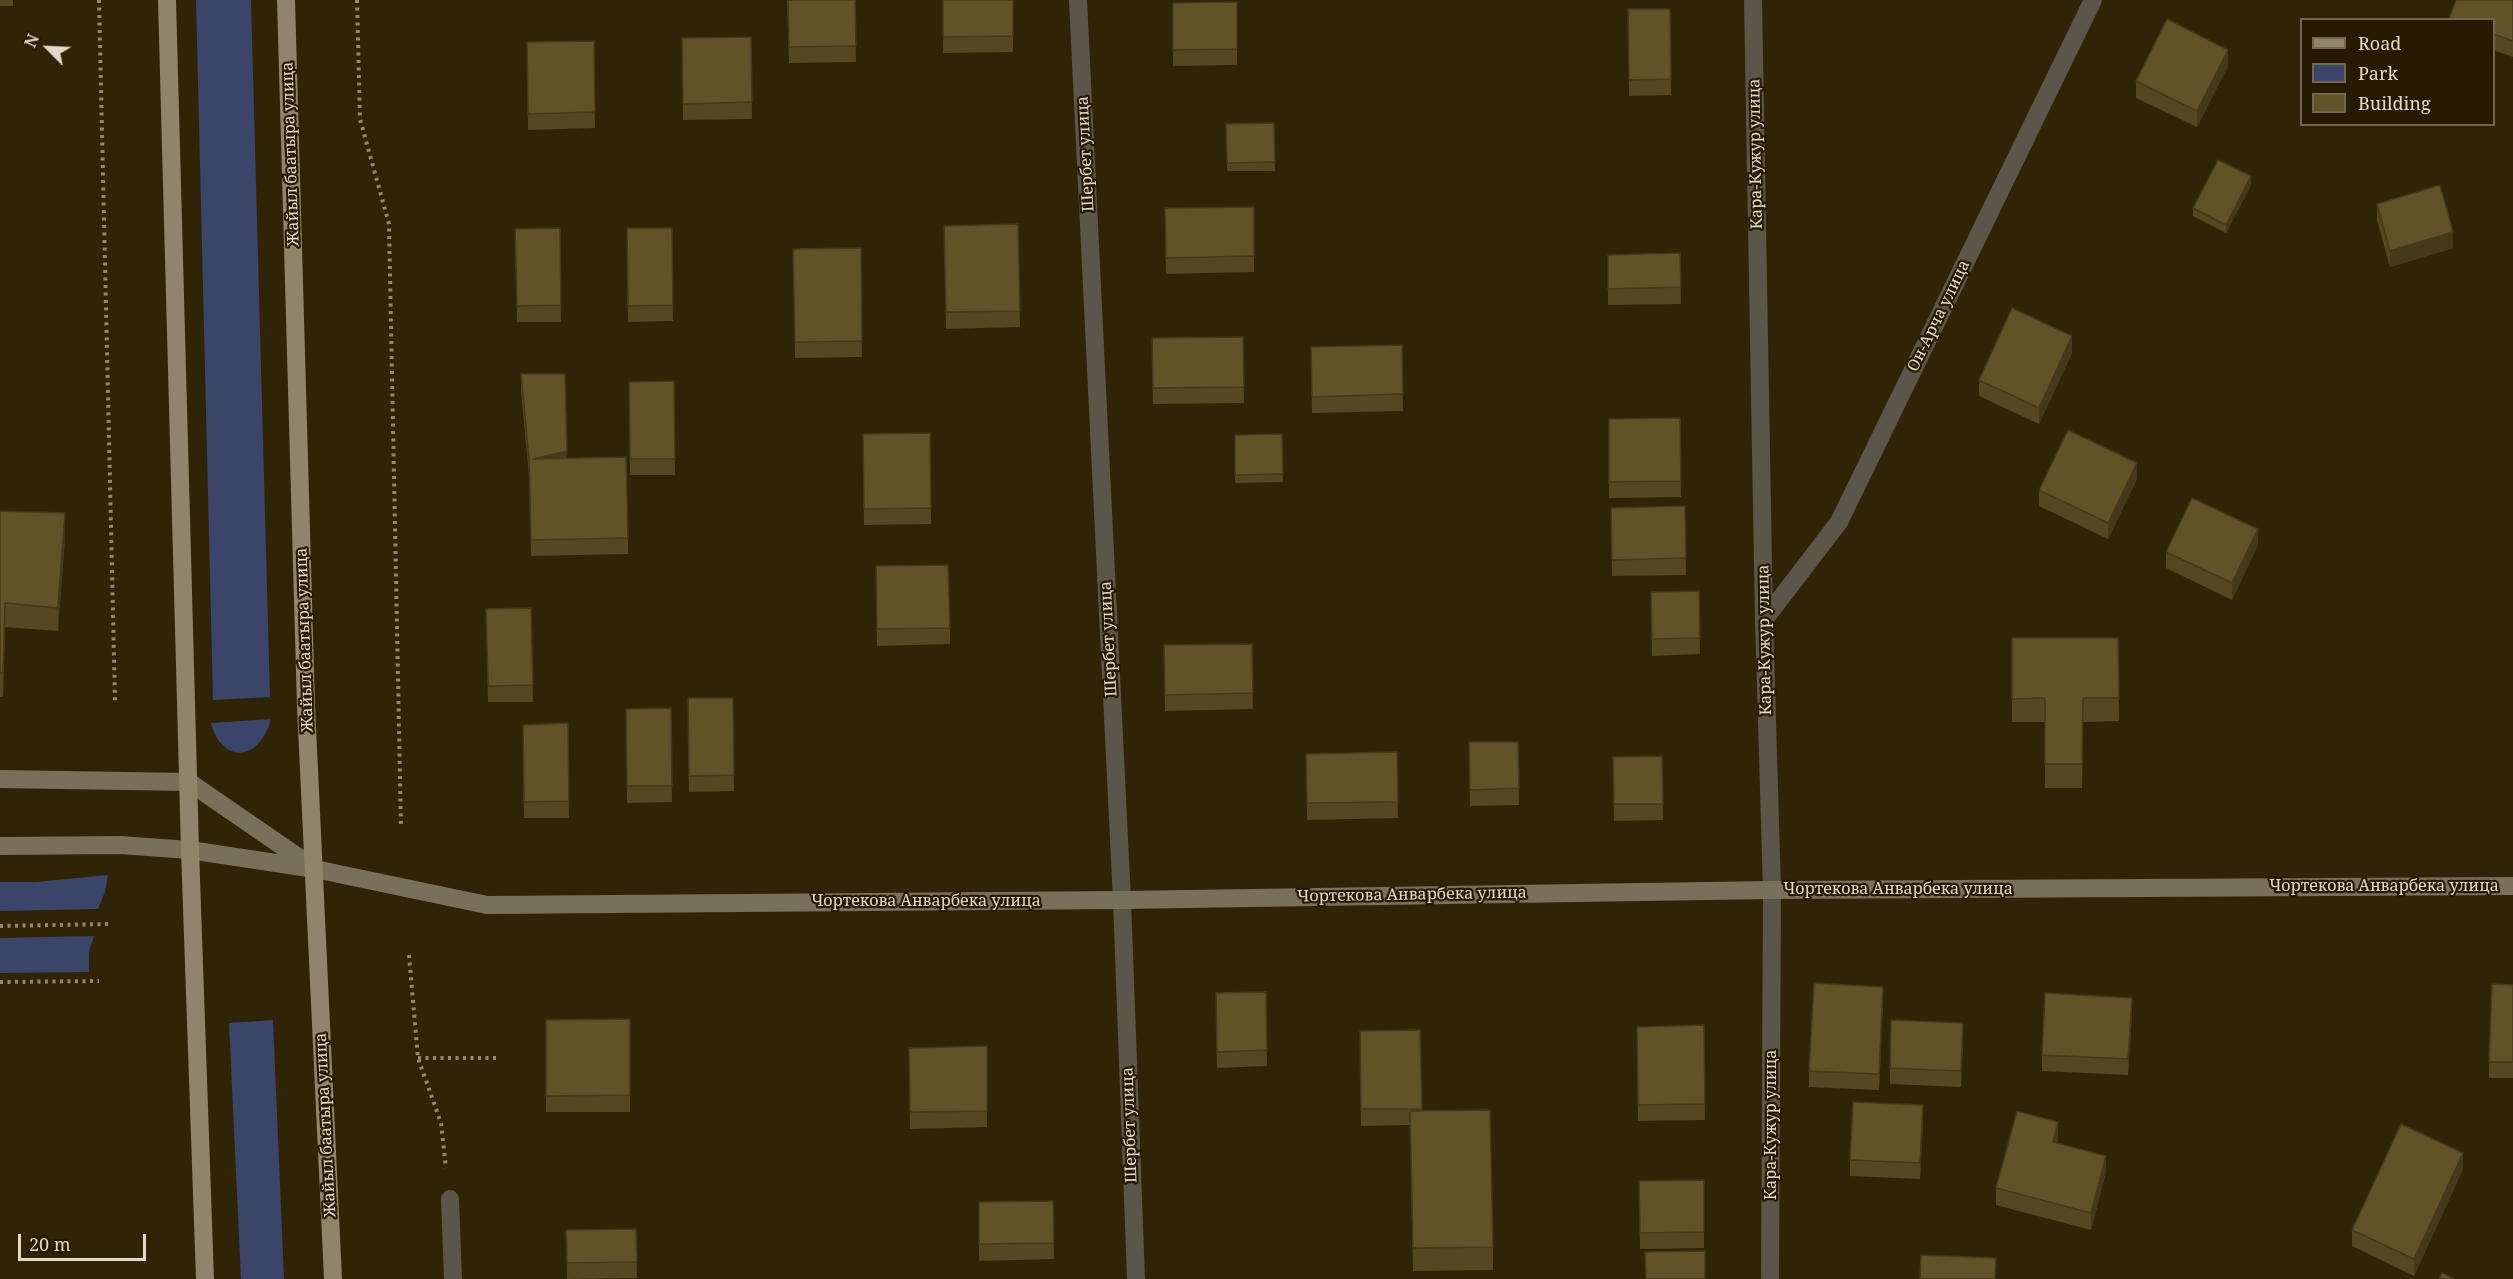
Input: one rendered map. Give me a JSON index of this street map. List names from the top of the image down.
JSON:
{
  "streets": {
    "main road": ["Жайыл баатыра улица"],
    "street": [
      "Шербет улица",
      "Кара-Кужур улица",
      "Он-Арча улица",
      "Чортекова Анварбека улица"
    ]
  },
  "crossings": [
    ["Жайыл баатыра улица", "Чортекова Анварбека улица"],
    ["Шербет улица", "Чортекова Анварбека улица"],
    ["Кара-Кужур улица", "Он-Арча улица"],
    ["Кара-Кужур улица", "Чортекова Анварбека улица"]
  ],
  "legend": ["Road", "Park", "Building"],
  "scale_bar": "20 m",
  "north": "top left"
}
